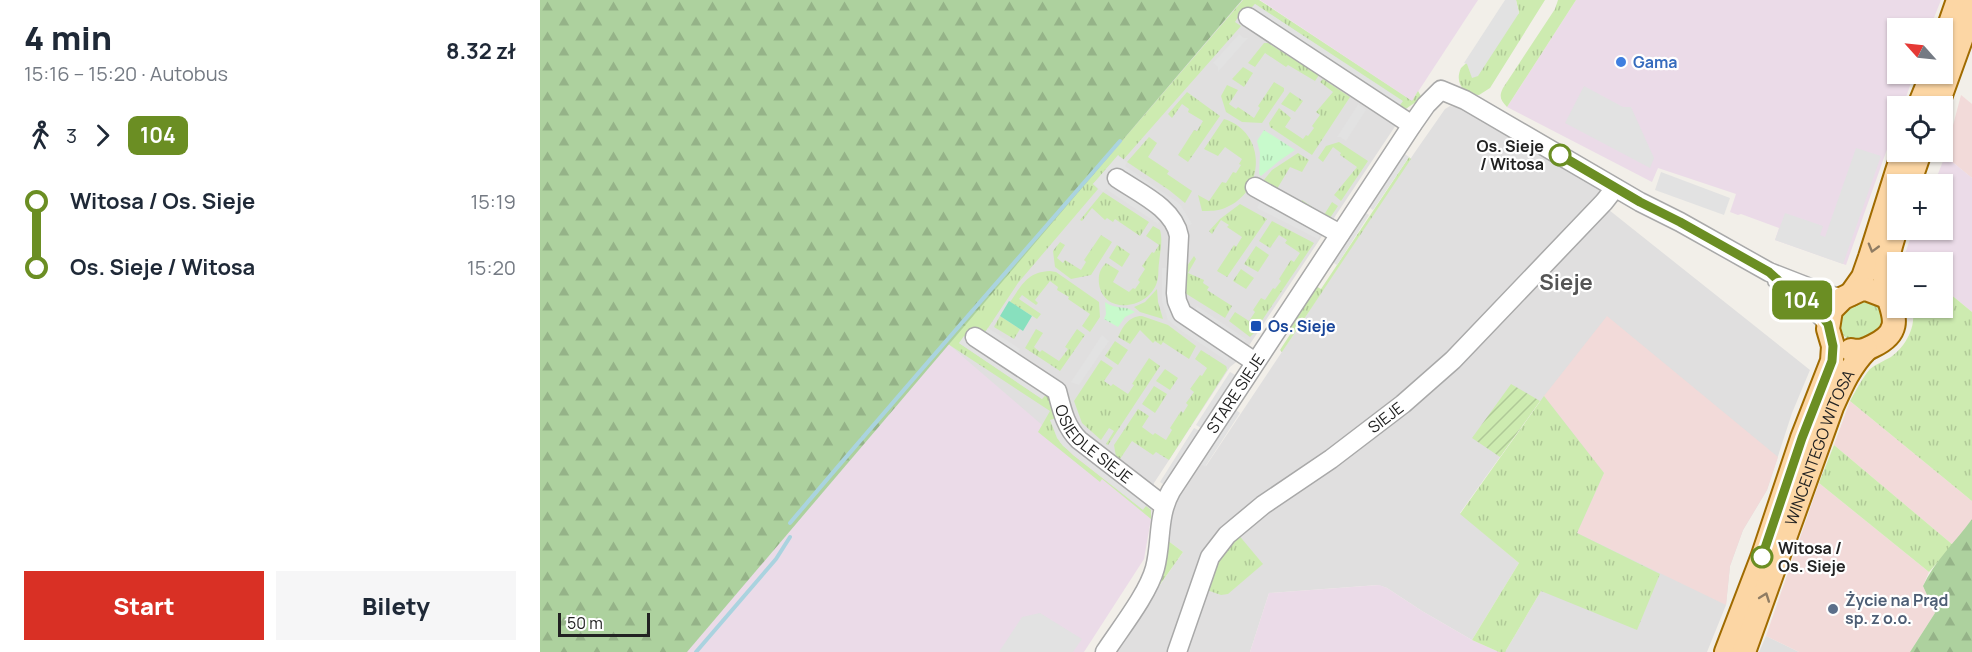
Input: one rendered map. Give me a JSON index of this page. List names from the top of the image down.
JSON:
{
  "streets": {
    "main road": ["WINCENTEGO WITOSA"],
    "street": ["STARE SIEJE", "SIEJE", "OSIEDLE SIEJE"]
  },
  "crossings": [
    ["STARE SIEJE", "SIEJE"],
    ["STARE SIEJE", "OSIEDLE SIEJE"]
  ],
  "districts": ["Sieje"],
  "places": {
    "other": [
      "Gama",
      "Os. Sieje / Witosa",
      "Witosa / Os. Sieje",
      "Życie na Prąd sp. z o.o."
    ],
    "transit": ["Os. Sieje"]
  },
  "lines": ["bus line 104"],
  "scale_bar": "50 m",
  "north": "top left",
  "page": {
    "heading": ["4 min", "15:16 – 15:20 · Autobus", "8.32 zł"],
    "on_map": "104",
    "map_buttons": ["+", "−"],
    "legs": ["3", "104"],
    "list": [
      {
        "name": "Witosa / Os. Sieje",
        "value": "15:19"
      },
      {
        "name": "Os. Sieje / Witosa",
        "value": "15:20"
      }
    ],
    "buttons": ["Start", "Bilety"],
    "scale": "50 m"
  }
}
